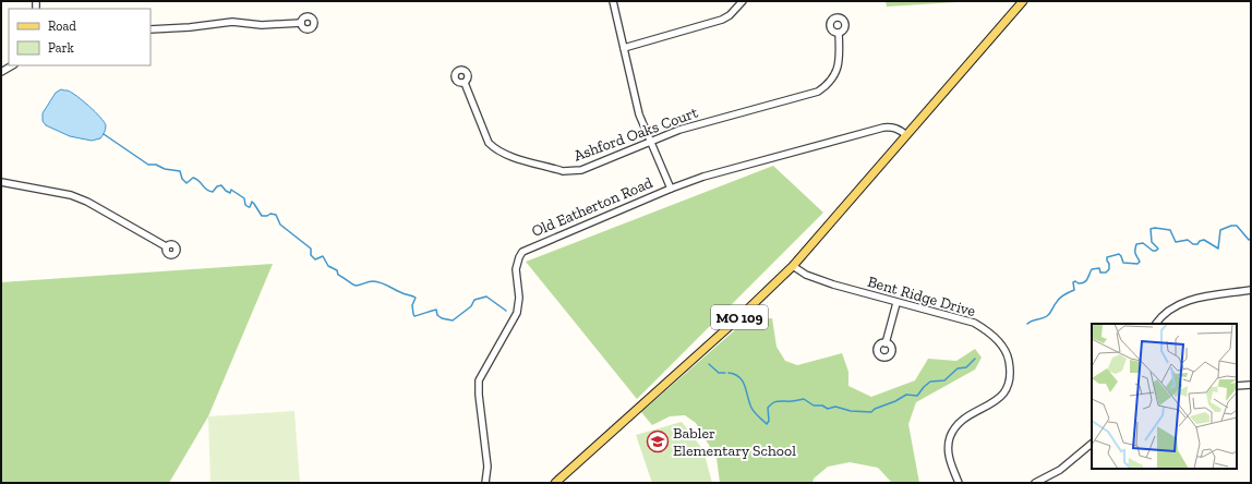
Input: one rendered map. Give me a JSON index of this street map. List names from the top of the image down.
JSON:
{
  "streets": {
    "main road": ["MO 109"],
    "street": ["Ashford Oaks Court", "Old Eatherton Road", "Bent Ridge Drive"]
  },
  "crossings": [
    ["Old Eatherton Road", "MO 109"],
    ["Bent Ridge Drive", "MO 109"]
  ],
  "places": {
    "school or university": ["Babler Elementary School"]
  },
  "legend": ["Road", "Park"]
}
